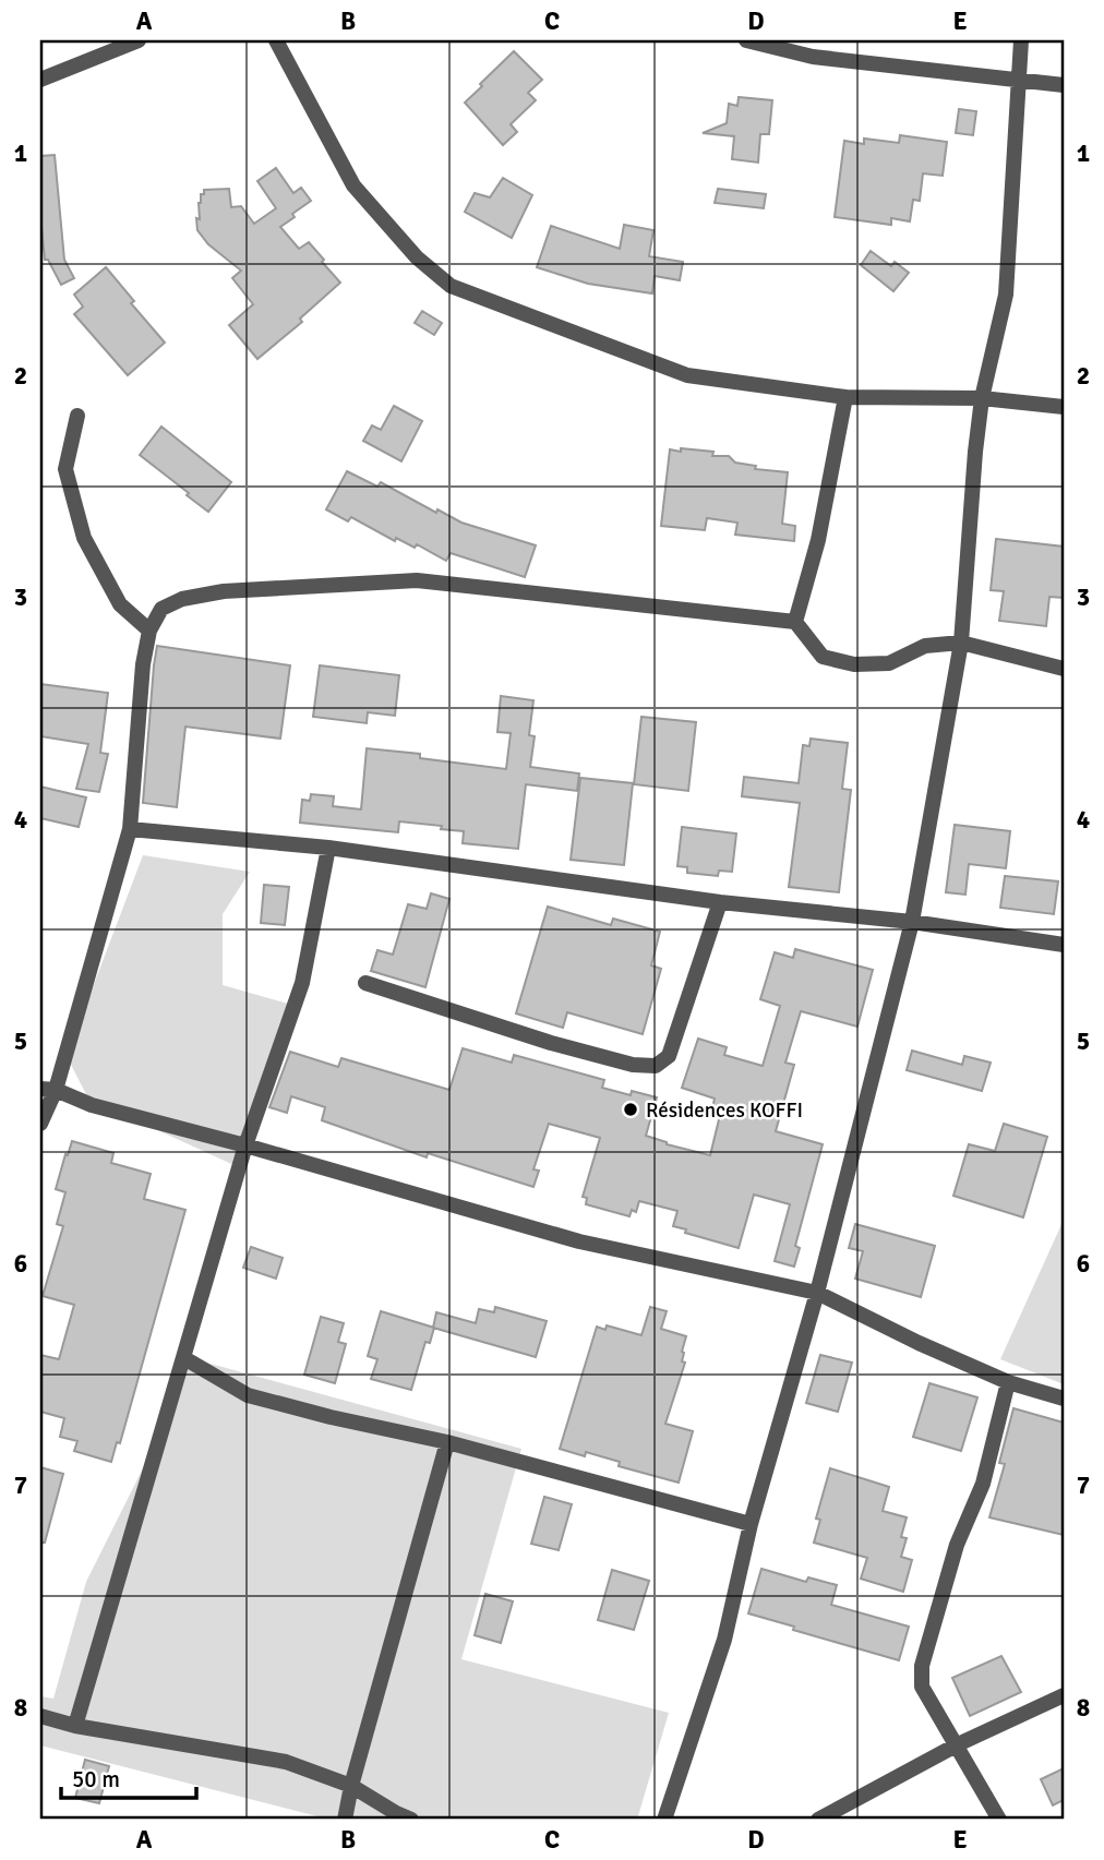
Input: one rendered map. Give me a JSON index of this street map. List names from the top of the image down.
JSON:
{
  "places": ["Résidences KOFFI"],
  "scale_bar": "50 m",
  "grid": {
    "columns": [
      "A",
      "B",
      "C",
      "D",
      "E"
    ],
    "rows": [
      "1",
      "2",
      "3",
      "4",
      "5",
      "6",
      "7",
      "8"
    ]
  }
}
